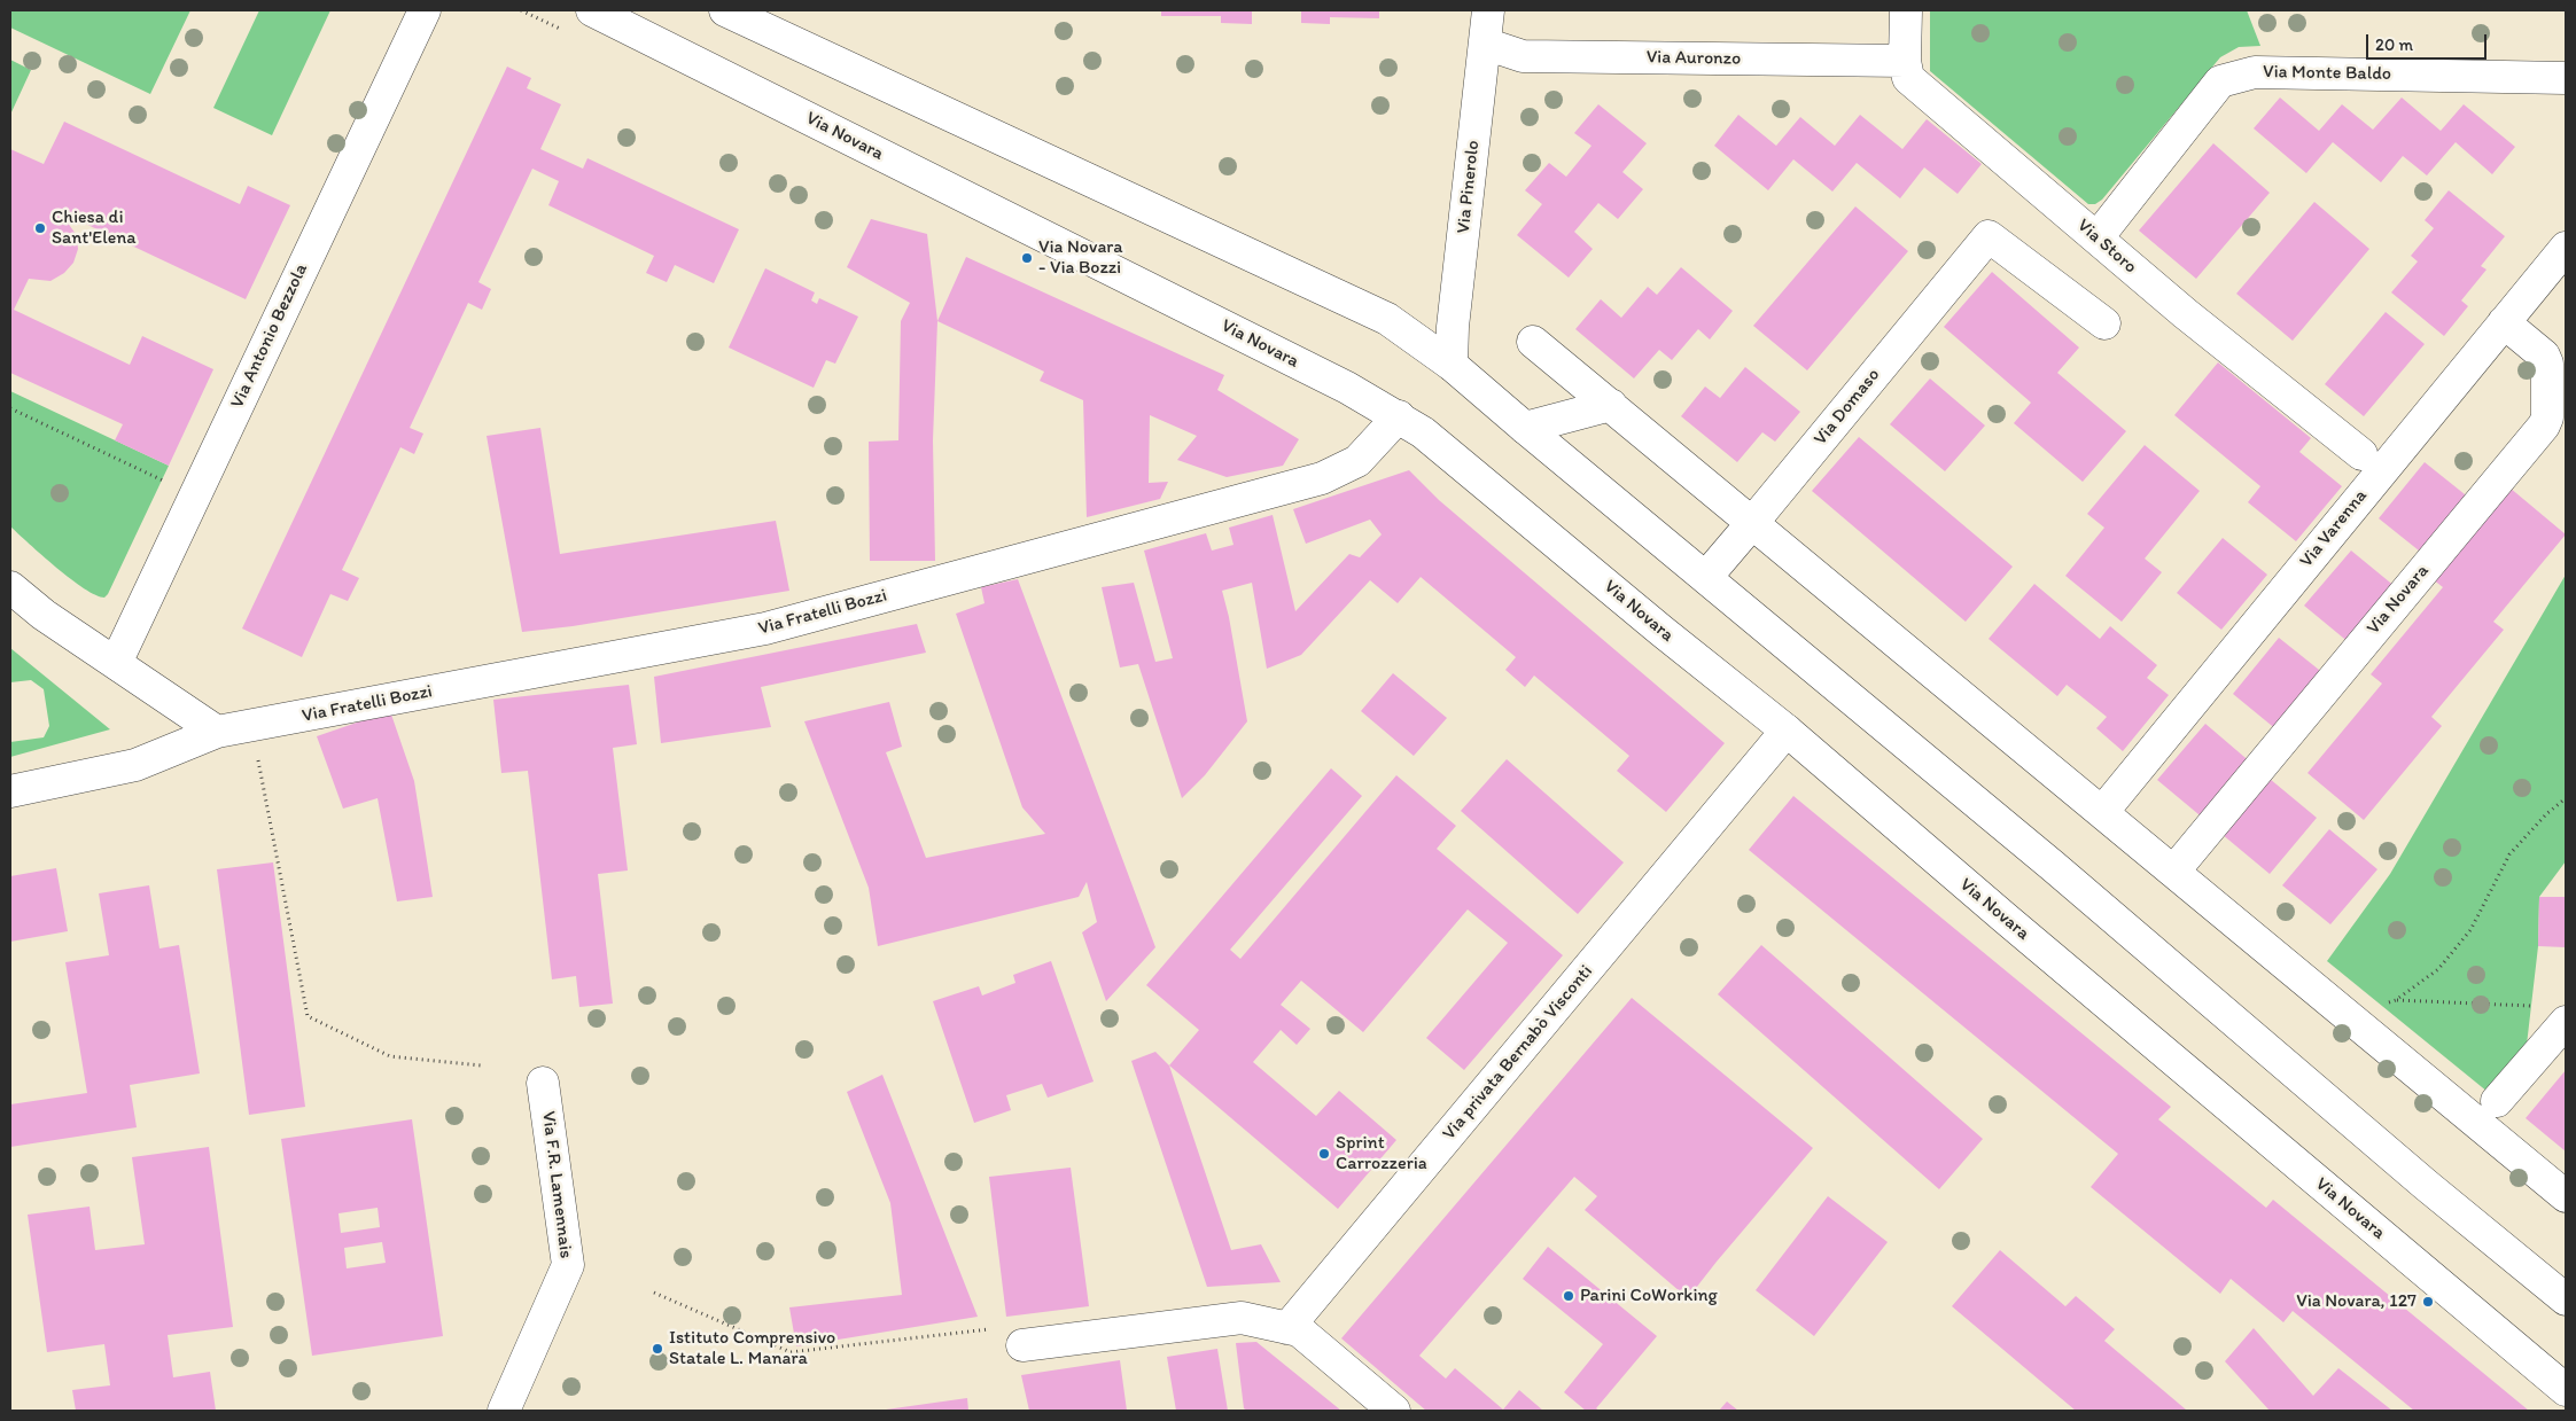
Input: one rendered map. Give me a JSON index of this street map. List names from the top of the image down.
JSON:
{
  "streets": {
    "street": [
      "Via Auronzo",
      "Via Monte Baldo",
      "Via Novara",
      "Via Pinerolo",
      "Via Storo",
      "Via Antonio Bezzola",
      "Via Domaso",
      "Via Varenna",
      "Via Fratelli Bozzi",
      "Via privata Bernabò Visconti",
      "Via F.R. Lamennais"
    ]
  },
  "crossings": [
    ["Via Auronzo", "Via Pinerolo"],
    ["Via Auronzo", "Via Storo"],
    ["Via Monte Baldo", "Via Storo"],
    ["Via Novara", "Via Varenna"],
    ["Via Novara", "Via Fratelli Bozzi"],
    ["Via Novara", "Via privata Bernabò Visconti"],
    ["Via Storo", "Via Varenna"]
  ],
  "places": [
    "Chiesa di Sant'Elena",
    "Via Novara - Via Bozzi",
    "Sprint Carrozzeria",
    "Parini CoWorking",
    "Via Novara, 127",
    "Istituto Comprensivo Statale L. Manara"
  ],
  "scale_bar": "20 m"
}
